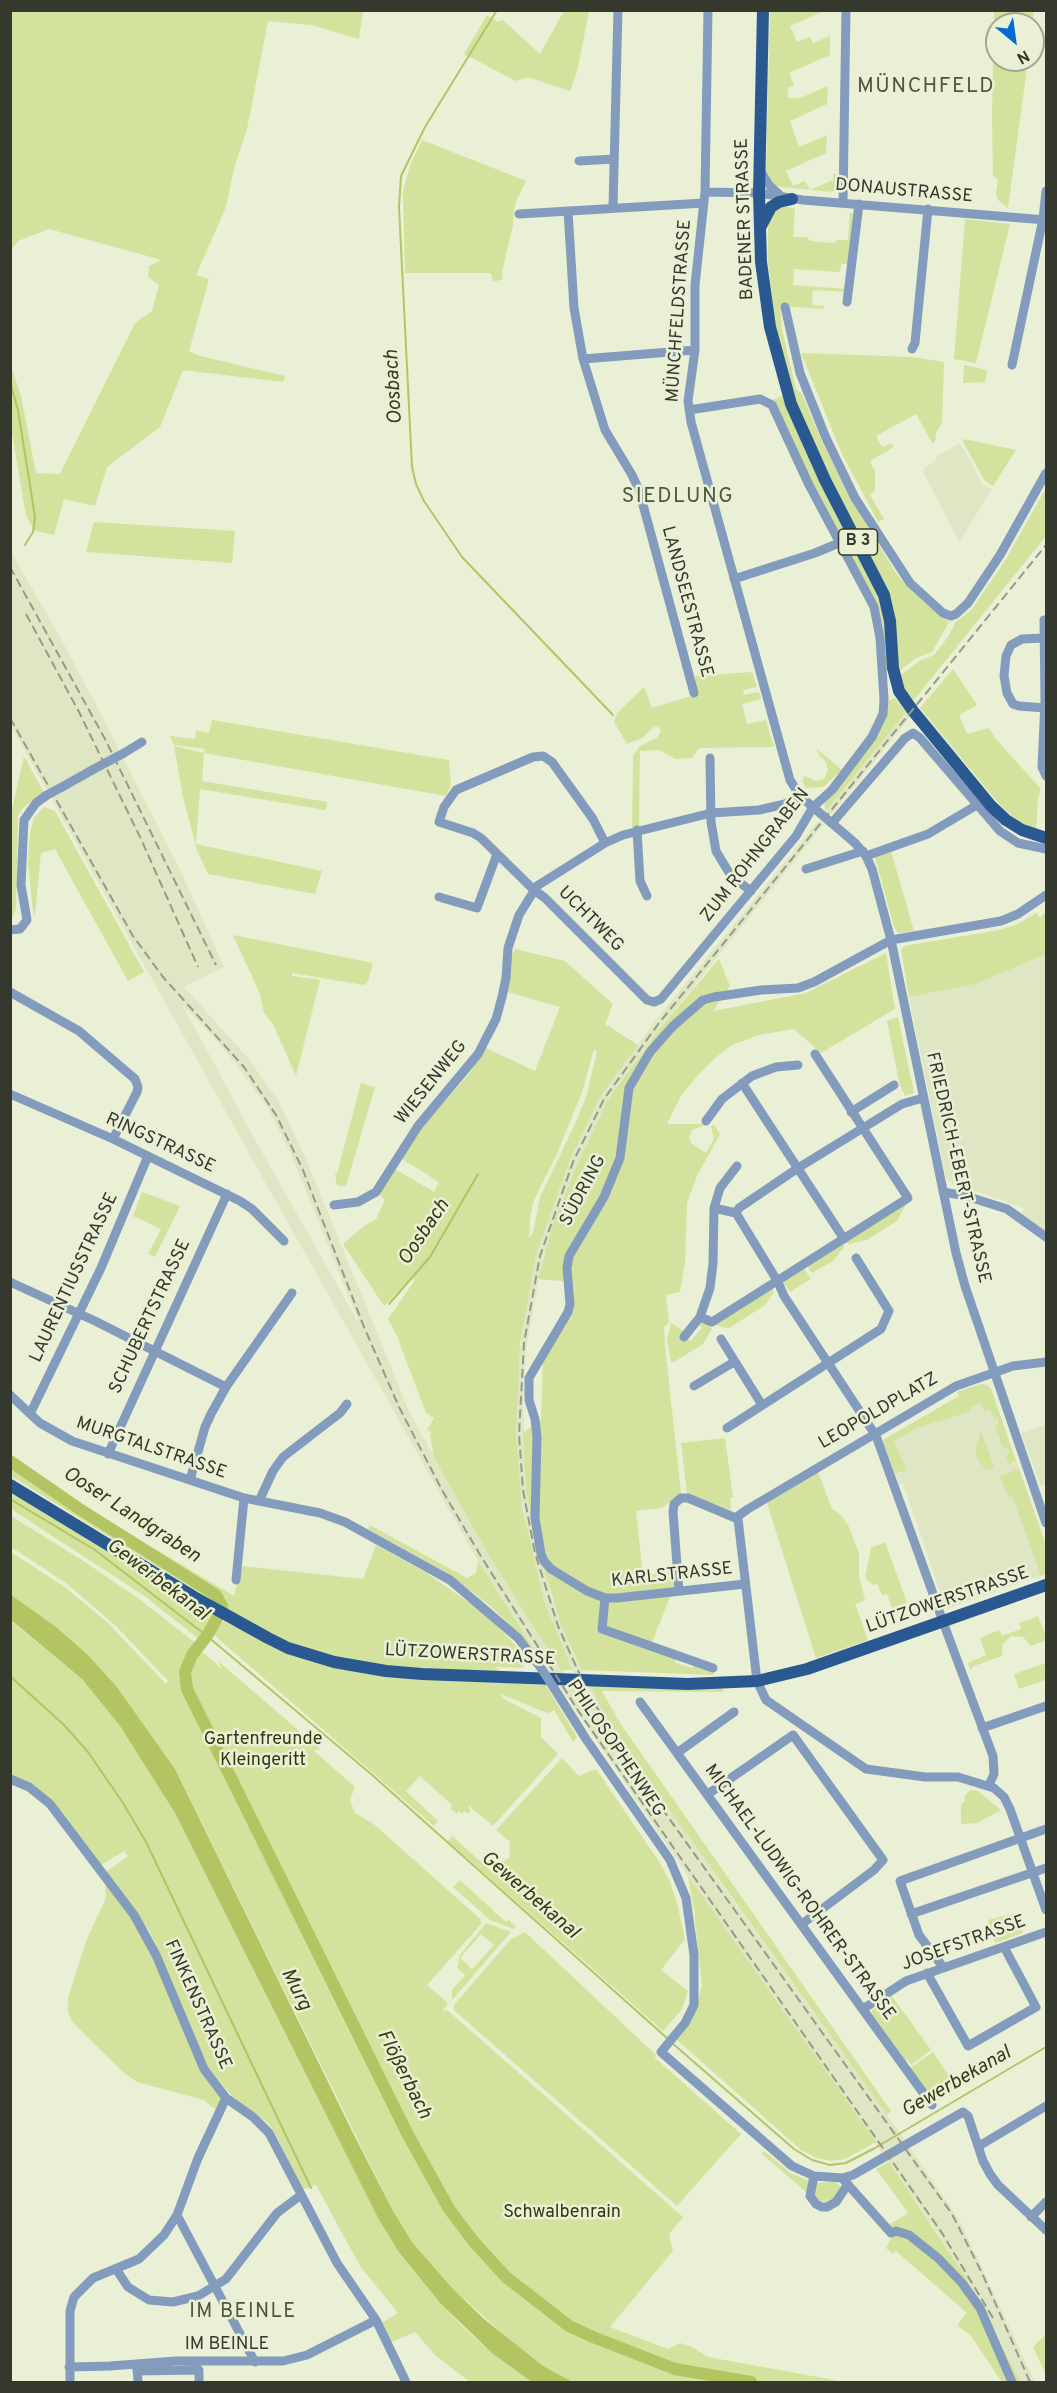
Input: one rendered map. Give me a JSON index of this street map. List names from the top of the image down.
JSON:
{
  "streets": {
    "main road": ["BADENER STRASSE", "B 3", "LÜTZOWERSTRASSE"],
    "street": [
      "DONAUSTRASSE",
      "MÜNCHFELDSTRASSE",
      "LANDSEESTRASSE",
      "ZUM ROHNGRABEN",
      "UCHTWEG",
      "WIESENWEG",
      "RINGSTRASSE",
      "FRIEDRICH-EBERT-STRASSE",
      "SÜDRING",
      "LAURENTIUSSTRASSE",
      "SCHUBERTSTRASSE",
      "LEOPOLDPLATZ",
      "MURGTALSTRASSE",
      "KARLSTRASSE",
      "PHILOSOPHENWEG",
      "MICHAEL-LUDWIG-ROHRER-STRASSE",
      "JOSEFSTRASSE",
      "FINKENSTRASSE",
      "IM BEINLE"
    ]
  },
  "crossings": [
    ["DONAUSTRASSE", "BADENER STRASSE"],
    ["DONAUSTRASSE", "MÜNCHFELDSTRASSE"],
    ["MÜNCHFELDSTRASSE", "ZUM ROHNGRABEN"],
    ["MÜNCHFELDSTRASSE", "WIESENWEG"],
    ["MÜNCHFELDSTRASSE", "FRIEDRICH-EBERT-STRASSE"],
    ["ZUM ROHNGRABEN", "UCHTWEG"],
    ["ZUM ROHNGRABEN", "FRIEDRICH-EBERT-STRASSE"],
    ["UCHTWEG", "WIESENWEG"],
    ["RINGSTRASSE", "LAURENTIUSSTRASSE"],
    ["RINGSTRASSE", "SCHUBERTSTRASSE"],
    ["FRIEDRICH-EBERT-STRASSE", "SÜDRING"],
    ["FRIEDRICH-EBERT-STRASSE", "LEOPOLDPLATZ"],
    ["SÜDRING", "KARLSTRASSE"],
    ["LAURENTIUSSTRASSE", "MURGTALSTRASSE"],
    ["SCHUBERTSTRASSE", "MURGTALSTRASSE"],
    ["MURGTALSTRASSE", "PHILOSOPHENWEG"],
    ["MICHAEL-LUDWIG-ROHRER-STRASSE", "JOSEFSTRASSE"],
    ["FINKENSTRASSE", "IM BEINLE"]
  ],
  "districts": ["MÜNCHFELD", "SIEDLUNG", "IM BEINLE"],
  "water": [
    "Oosbach",
    "Ooser Landgraben",
    "Gewerbekanal",
    "Murg",
    "Flößerbach"
  ],
  "parks": ["Gartenfreunde Kleingeritt", "Schwalbenrain"],
  "north": "bottom right"
}
